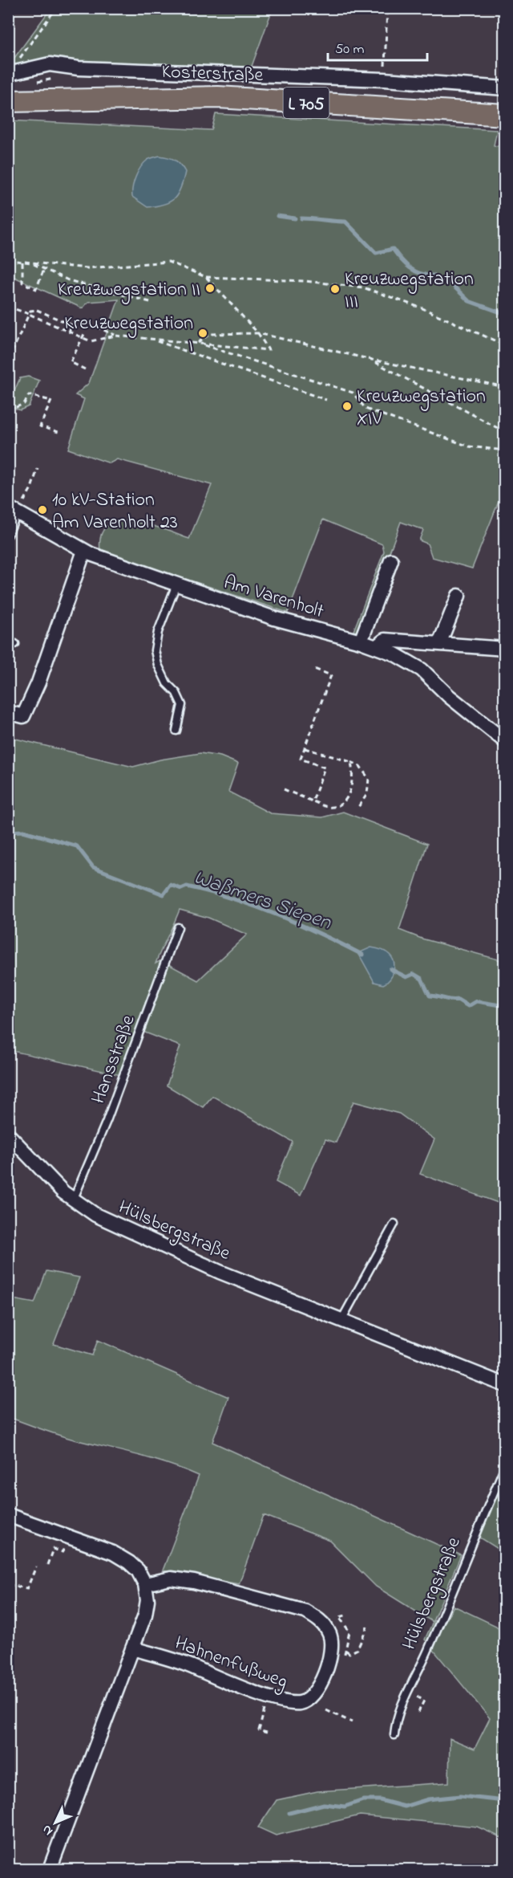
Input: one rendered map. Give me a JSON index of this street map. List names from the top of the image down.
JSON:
{
  "streets": {
    "main road": ["Kosterstraße", "L 705"],
    "street": ["Am Varenholt", "Hülsbergstraße", "Hahnenfußweg"],
    "lane": ["Hansstraße"]
  },
  "crossings": [
    ["Hansstraße", "Hülsbergstraße"]
  ],
  "water": ["Waßmers Siepen"],
  "places": [
    "Kreuzwegstation II",
    "Kreuzwegstation III",
    "Kreuzwegstation I",
    "Kreuzwegstation XIV",
    "10 kV-Station Am Varenholt 23"
  ],
  "scale_bar": "50 m",
  "north": "bottom left"
}
